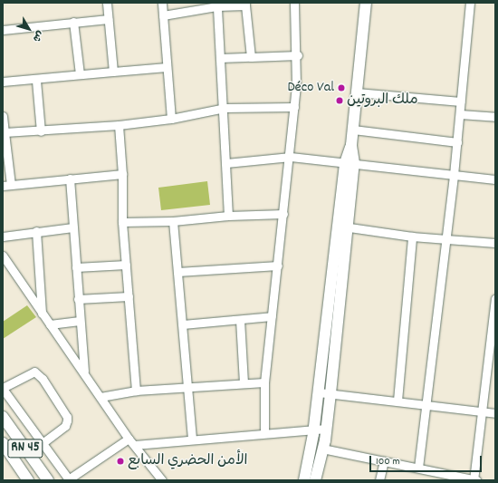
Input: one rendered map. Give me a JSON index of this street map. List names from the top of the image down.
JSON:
{
  "streets": {
    "main road": ["RN 45"]
  },
  "places": ["Déco Val", "ملك البروتين", "الأمن الحضري السابع"],
  "scale_bar": "100 m",
  "north": "bottom right"
}
